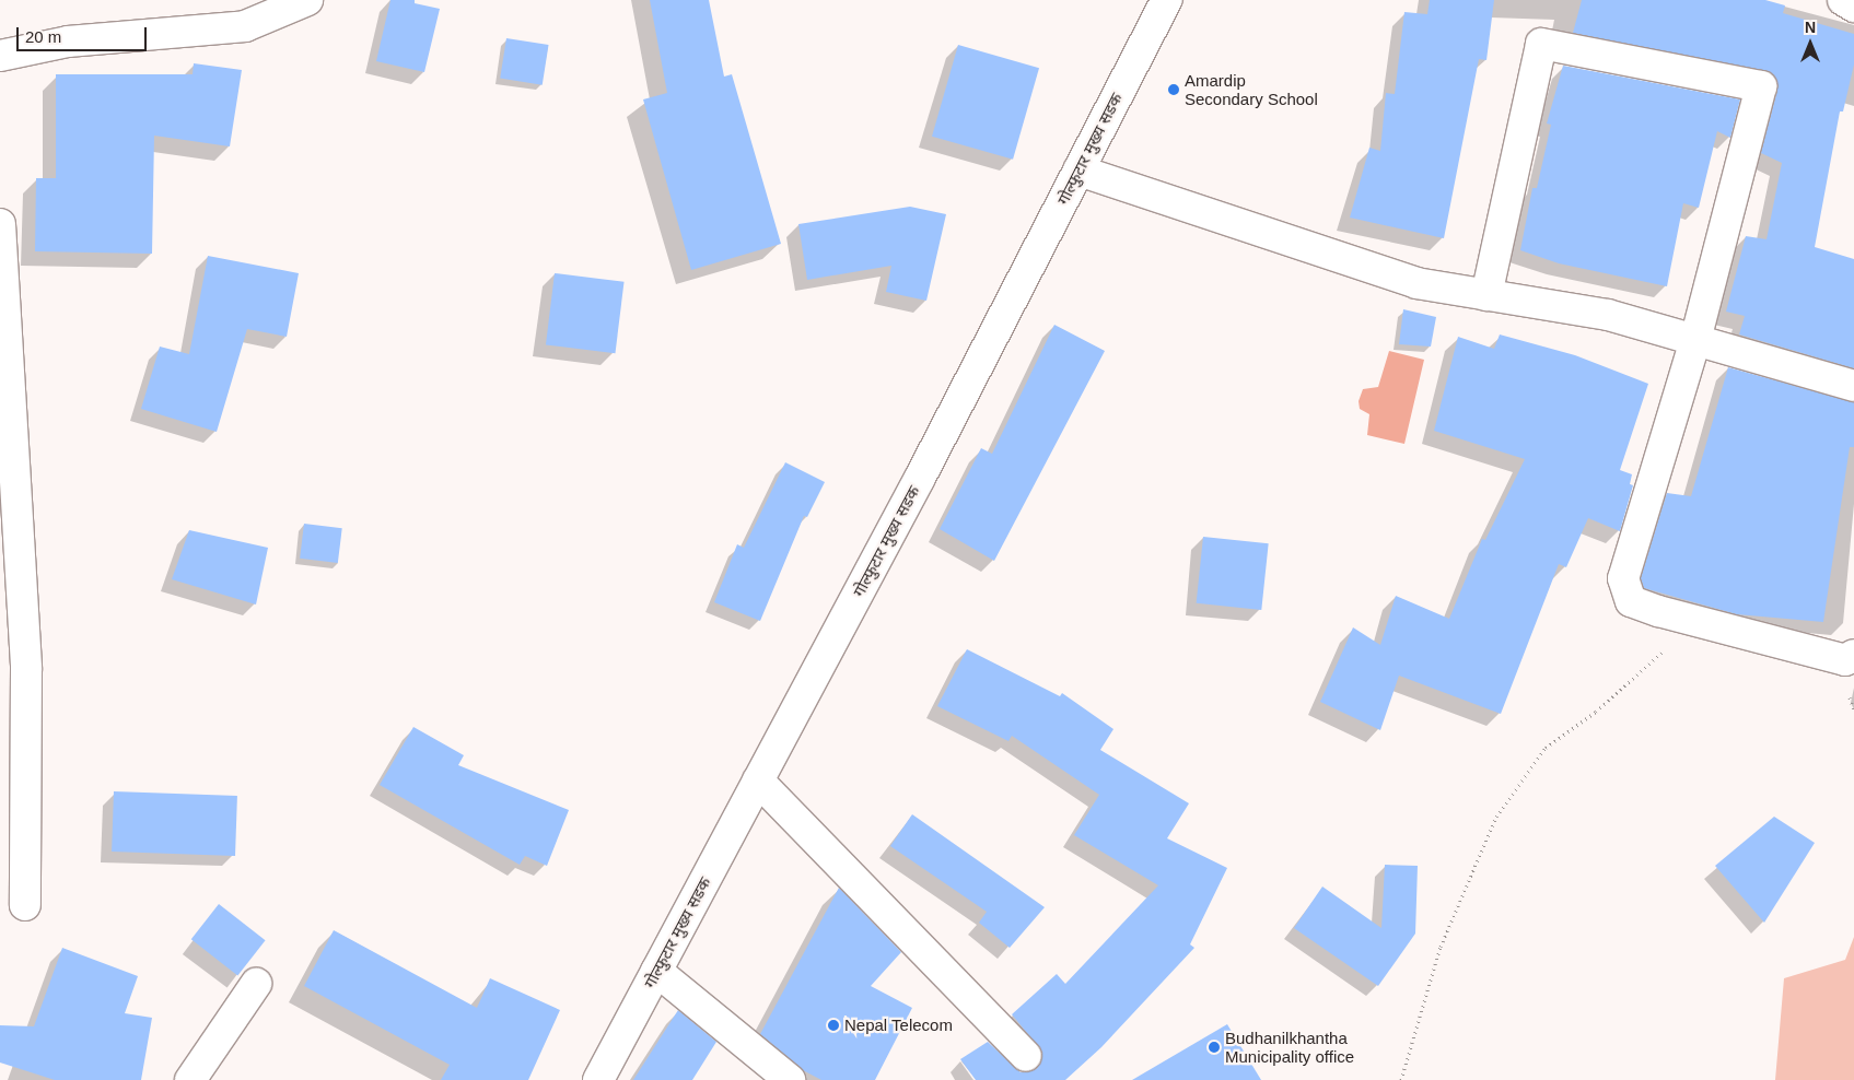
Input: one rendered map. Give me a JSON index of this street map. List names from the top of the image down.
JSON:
{
  "streets": {
    "street": ["गोल्फुटार मुख्य सडक"]
  },
  "places": ["Amardip Secondary School", "Nepal Telecom", "Budhanilkhantha Municipality office"],
  "scale_bar": "20 m",
  "north": "top"
}
